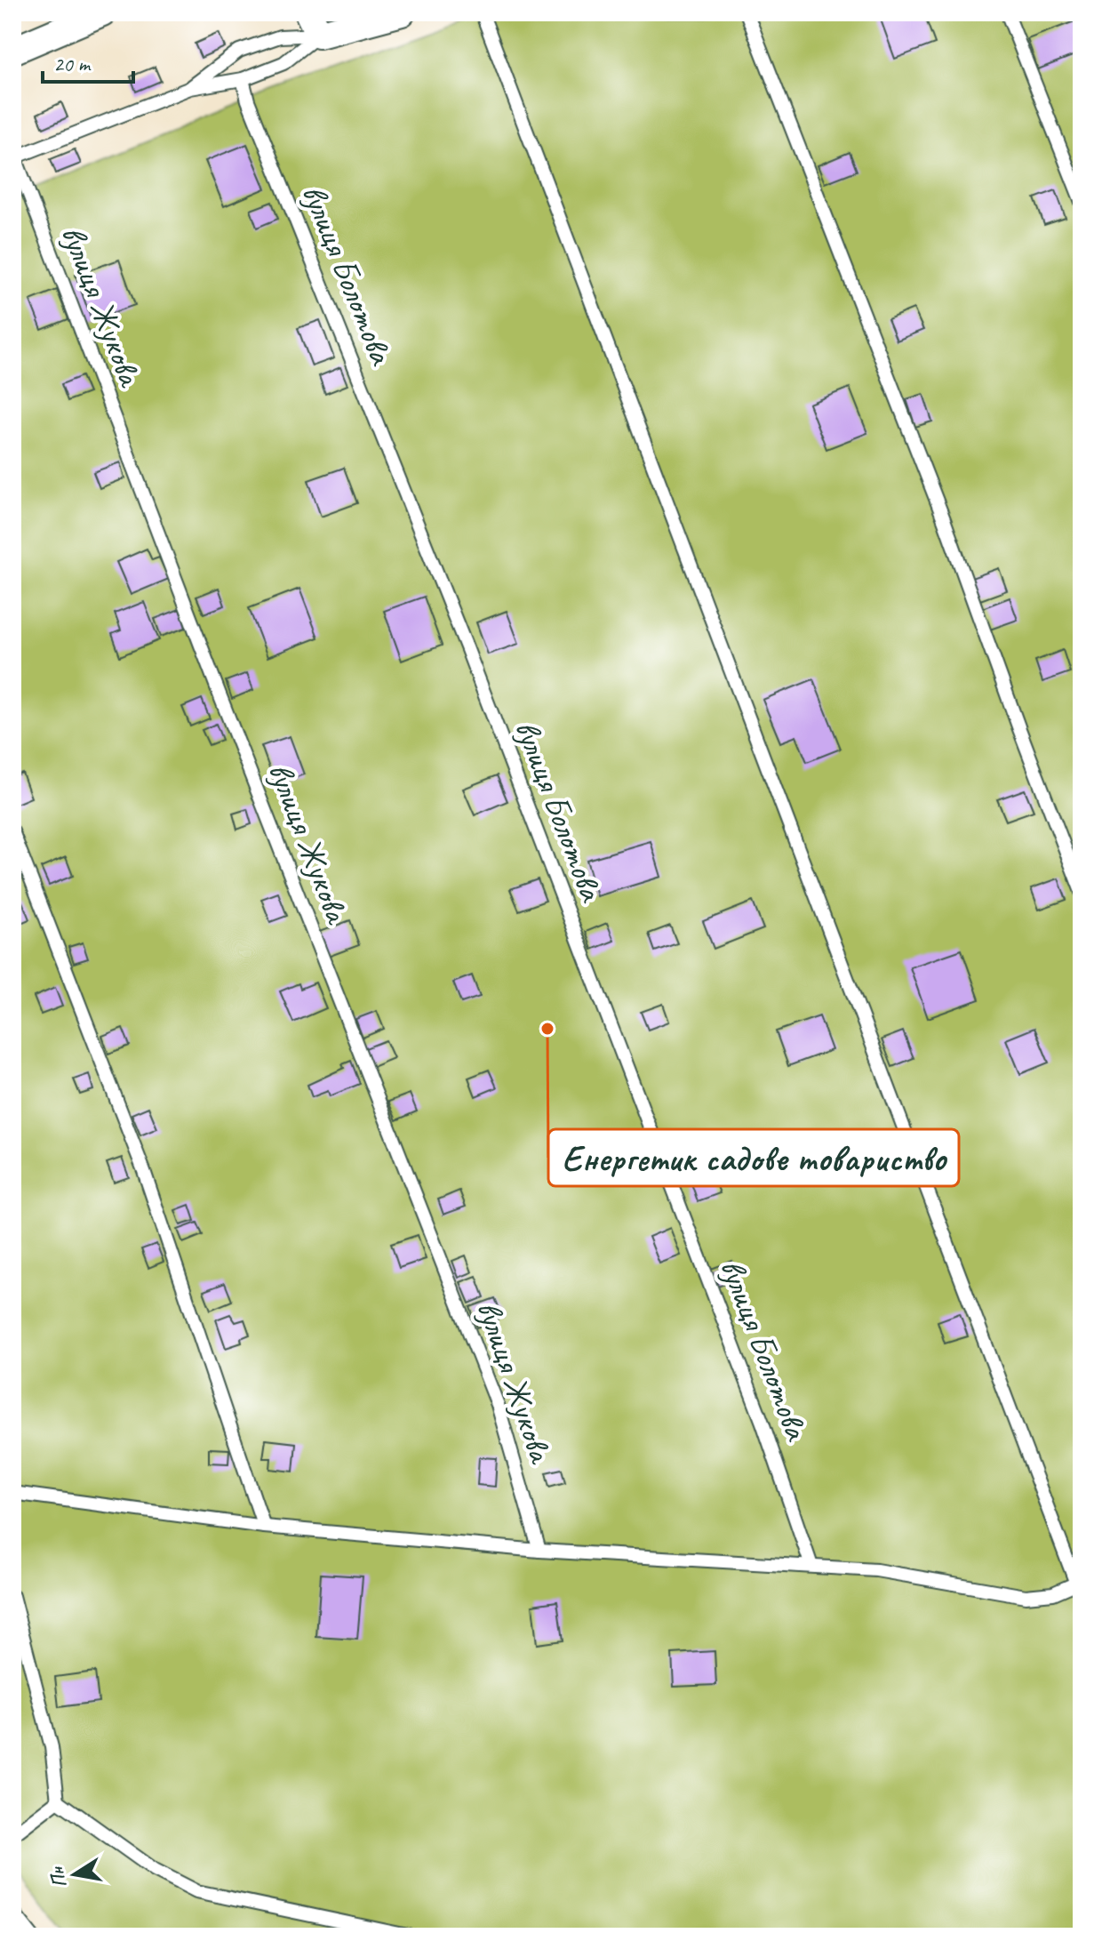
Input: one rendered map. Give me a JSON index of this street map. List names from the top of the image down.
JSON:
{
  "streets": {
    "lane": ["вулиця Болотова", "вулиця Жукова"]
  },
  "places": ["Енергетик садове товариство"],
  "scale_bar": "20 m",
  "north": "left"
}
